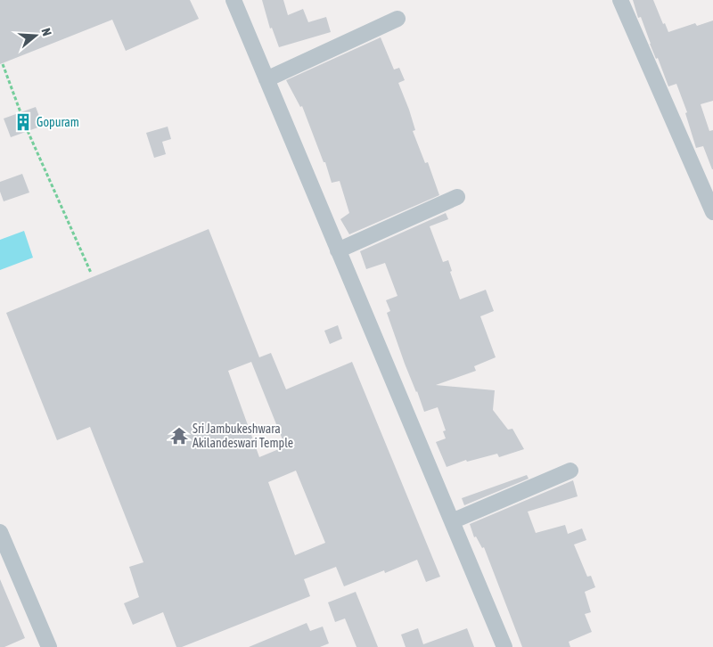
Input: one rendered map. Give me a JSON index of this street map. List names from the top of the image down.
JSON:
{
  "places": {
    "building": ["Gopuram"],
    "temple": ["Sri Jambukeshwara Akilandeswari Temple"]
  },
  "north": "right"
}
